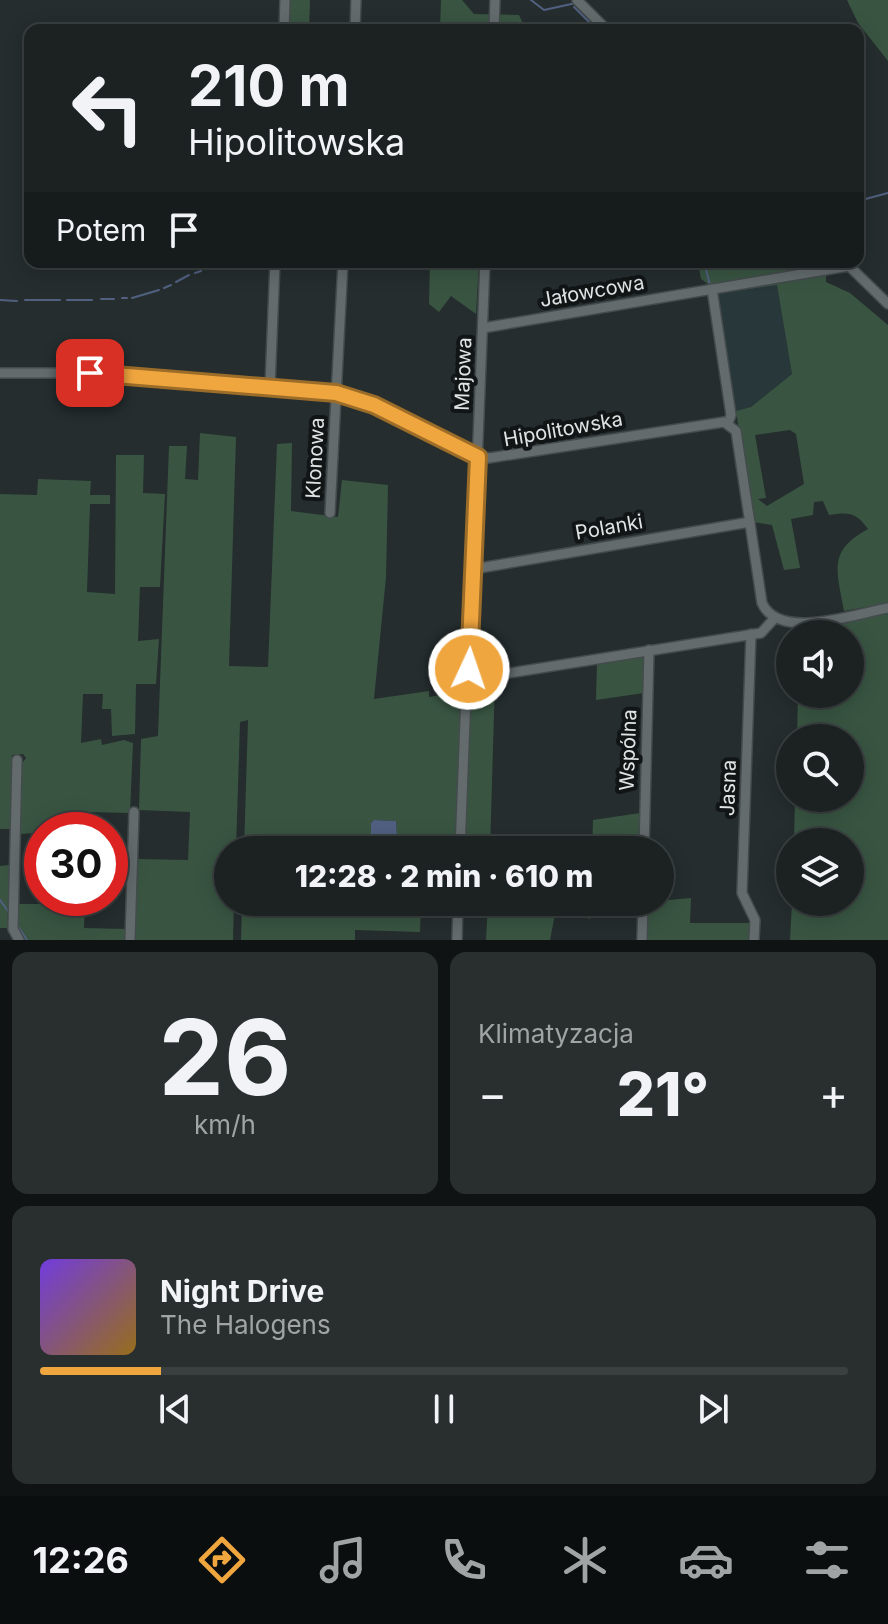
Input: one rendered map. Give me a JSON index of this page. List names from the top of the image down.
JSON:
{
  "streets": {
    "street": [
      "Jałowcowa",
      "Majowa",
      "Hipolitowska",
      "Klonowa",
      "Polanki",
      "Wspólna",
      "Jasna"
    ]
  },
  "crossings": [
    ["Jałowcowa", "Majowa"],
    ["Majowa", "Hipolitowska"],
    ["Majowa", "Polanki"],
    ["Hipolitowska", "Klonowa"]
  ],
  "page": {
    "turn": ["210 m", "Hipolitowska"],
    "then": "Potem",
    "limit": "30",
    "trip": "12:28 · 2 min · 610 m",
    "tile": [
      ["26", "km/h"],
      "Klimatyzacja"
    ],
    "heat": ["−", "21°", "+"],
    "song": ["Night Drive", "The Halogens"],
    "tabs": "12:26"
  }
}
